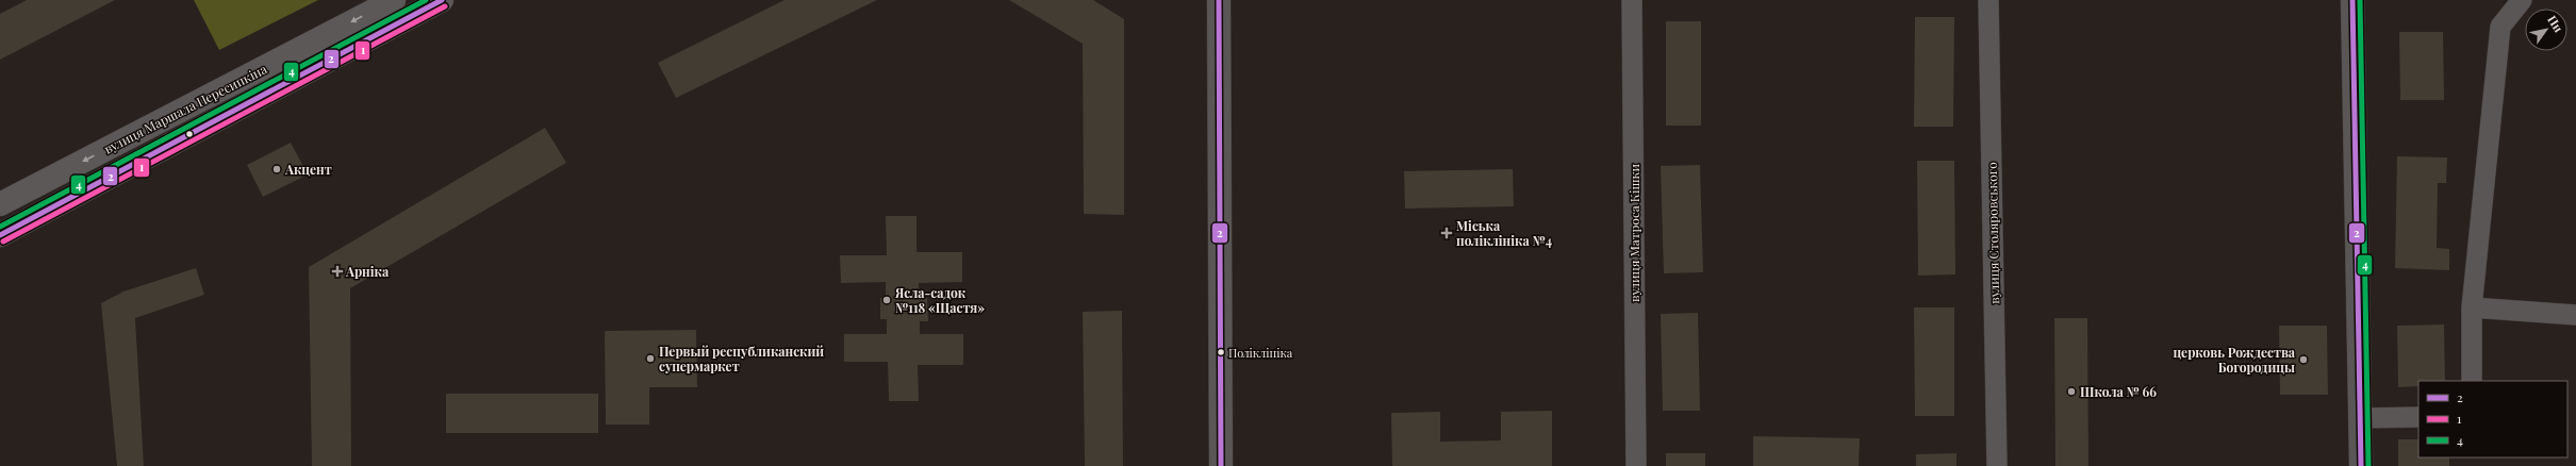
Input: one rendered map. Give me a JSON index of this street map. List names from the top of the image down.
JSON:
{
  "streets": {
    "main road": ["вулиця Маршала Пересипкіна"],
    "street": ["вулиця Матроса Кішки", "вулиця Столяровського"]
  },
  "places": {
    "other": [
      "Акцент",
      "Ясла-садок №118 «Щастя»",
      "Поліклініка",
      "Первый республиканский супермаркет",
      "церковь Рождества Богородицы",
      "Школа № 66"
    ],
    "health": ["Міська поліклініка №4", "Арніка"]
  },
  "lines": ["transit line 2", "transit line 4", "transit line 1"],
  "legend": ["2", "1", "4"],
  "north": "top right"
}
